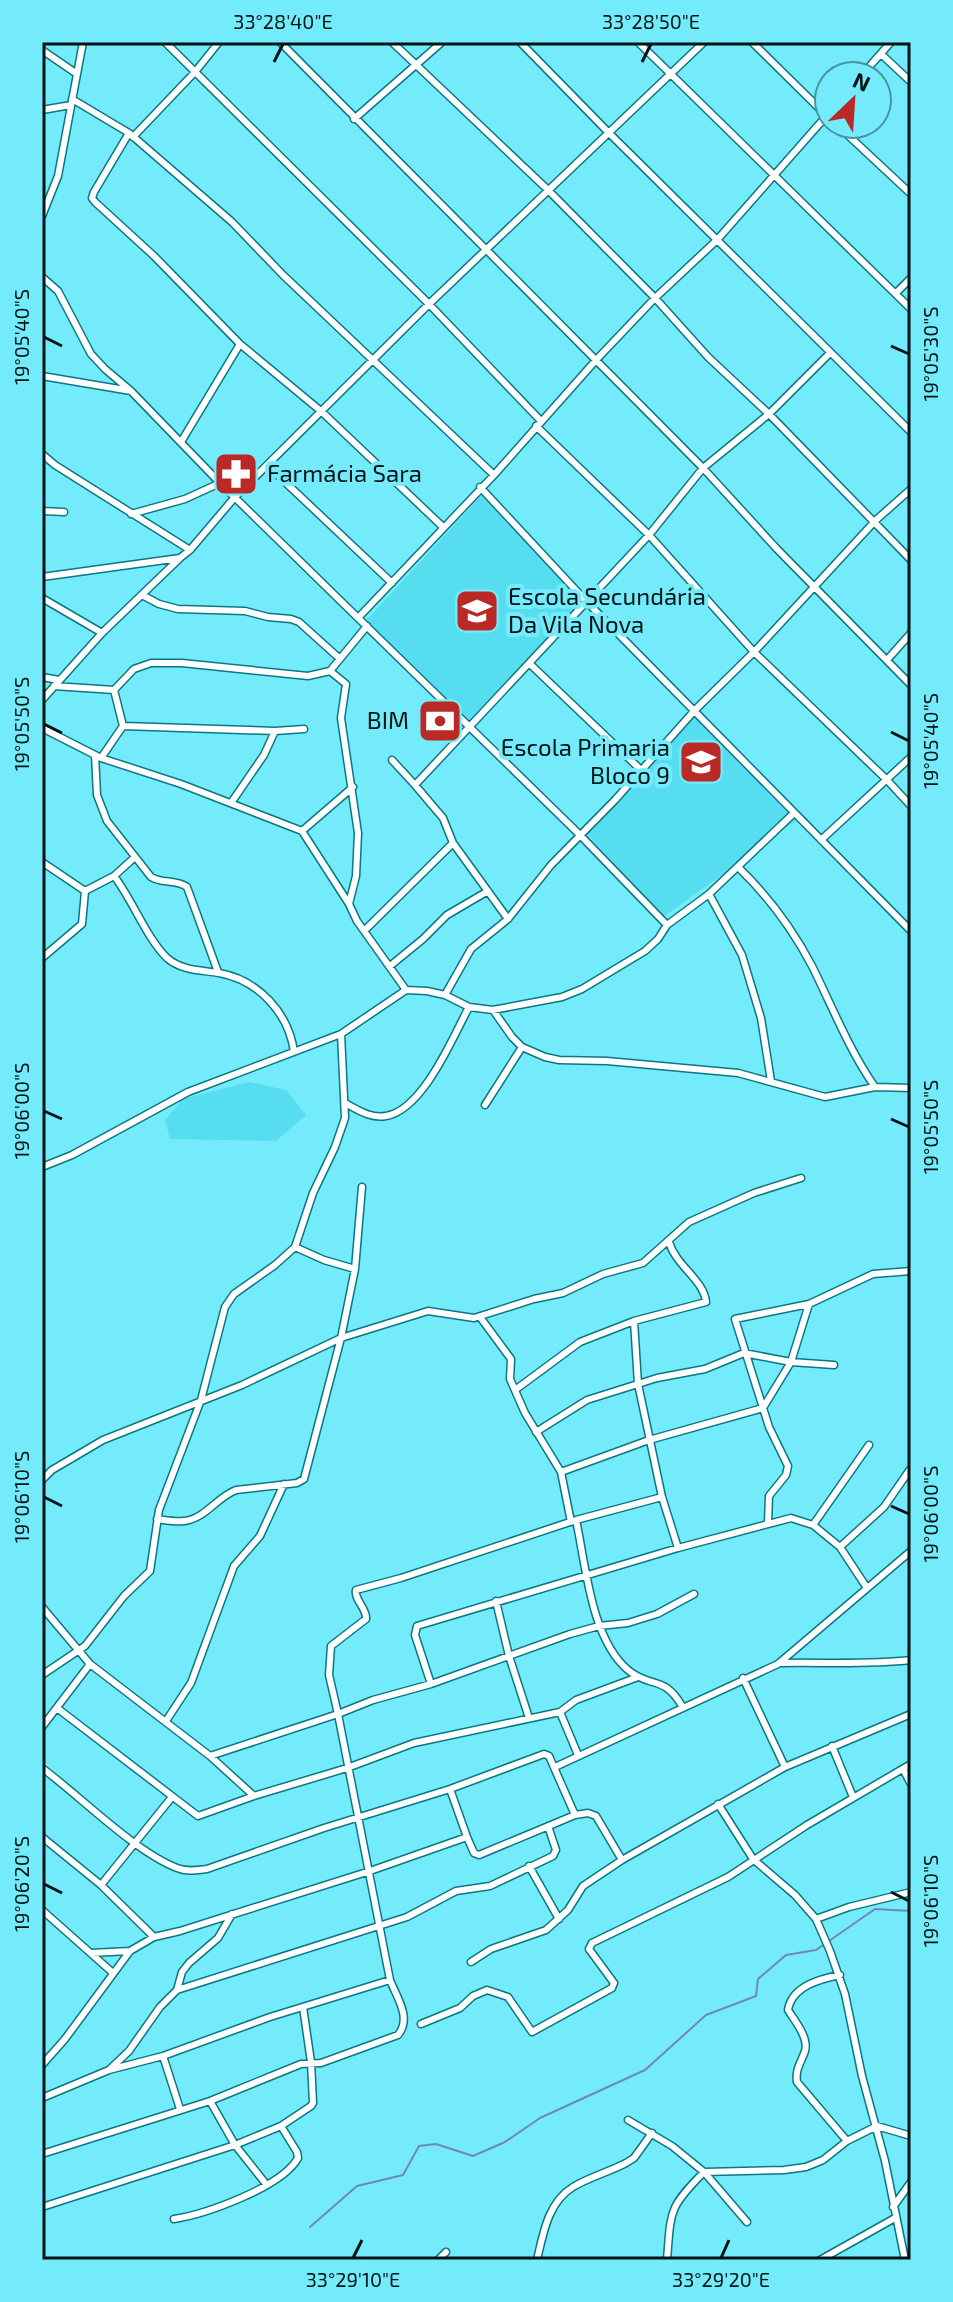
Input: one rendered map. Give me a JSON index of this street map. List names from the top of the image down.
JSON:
{
  "places": {
    "pharmacy": ["Farmácia Sara"],
    "school or university": ["Escola Secundária Da Vila Nova", "Escola Primaria Bloco 9"],
    "bank": ["BIM"]
  },
  "north": "top right",
  "coordinates": [
    "33°28'40\"E",
    "33°28'50\"E",
    "19°05'40\"S",
    "19°05'30\"S",
    "19°05'50\"S",
    "19°06'00\"S",
    "19°06'10\"S",
    "19°06'20\"S",
    "33°29'10\"E",
    "33°29'20\"E"
  ]
}
